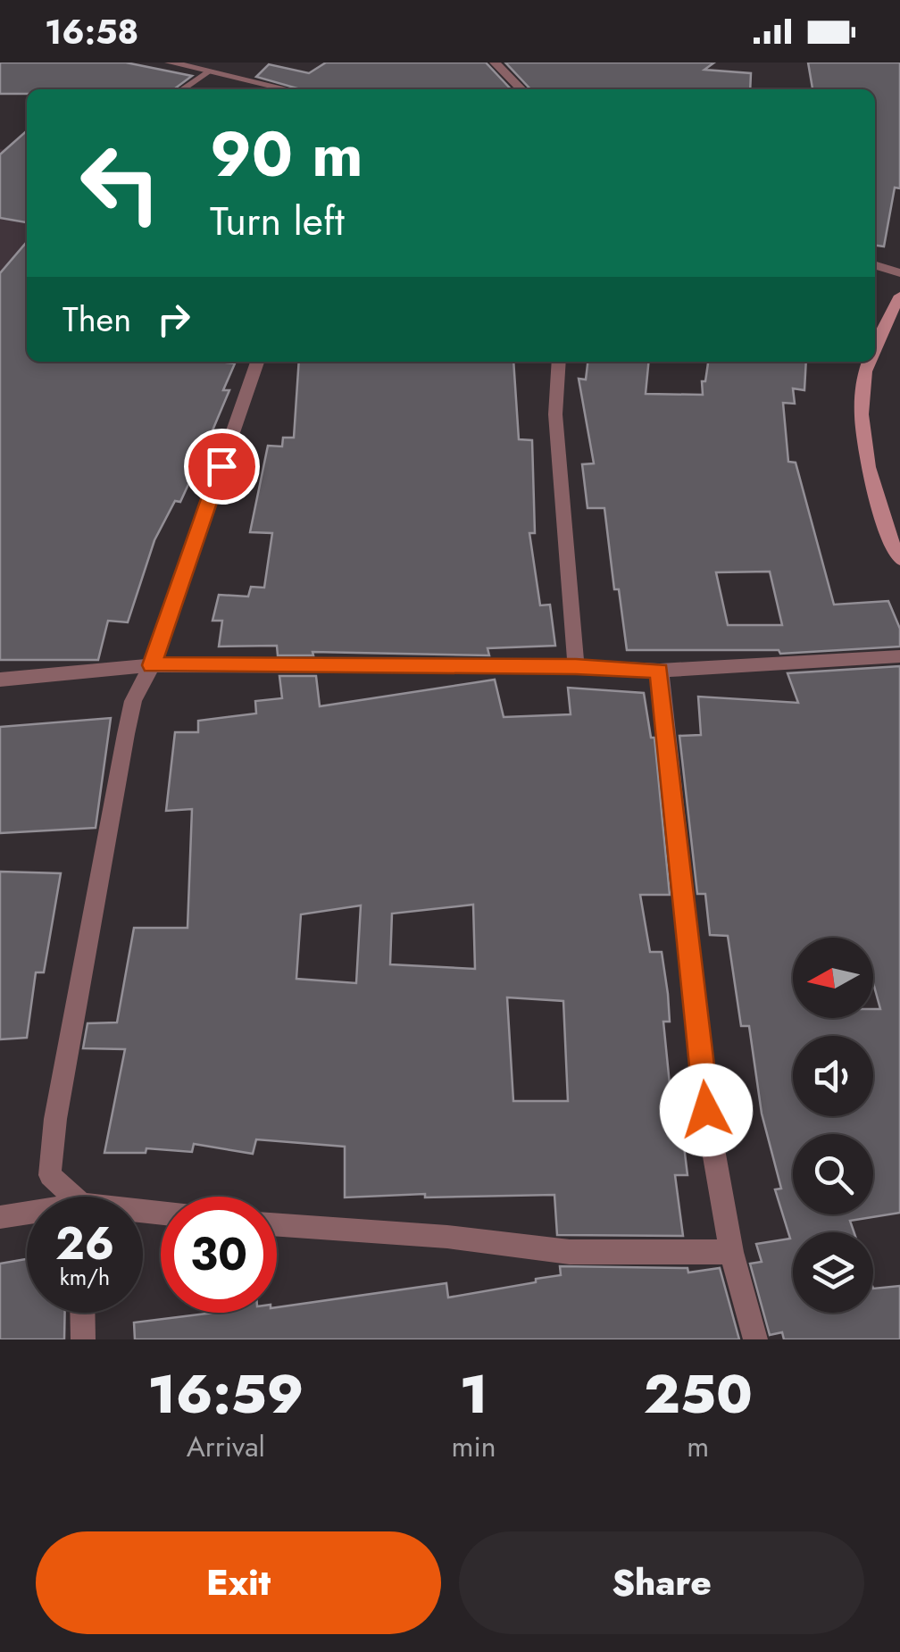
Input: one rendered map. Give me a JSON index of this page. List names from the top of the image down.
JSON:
{
  "north": "left",
  "page": {
    "status": "16:58",
    "turn": ["90 m", "Turn left"],
    "then": "Then",
    "speed": "26 km/h",
    "limit": "30",
    "eta": [
      "16:59",
      "Arrival",
      "1",
      "min",
      "250",
      "m"
    ],
    "buttons": ["Exit", "Share"]
  }
}
